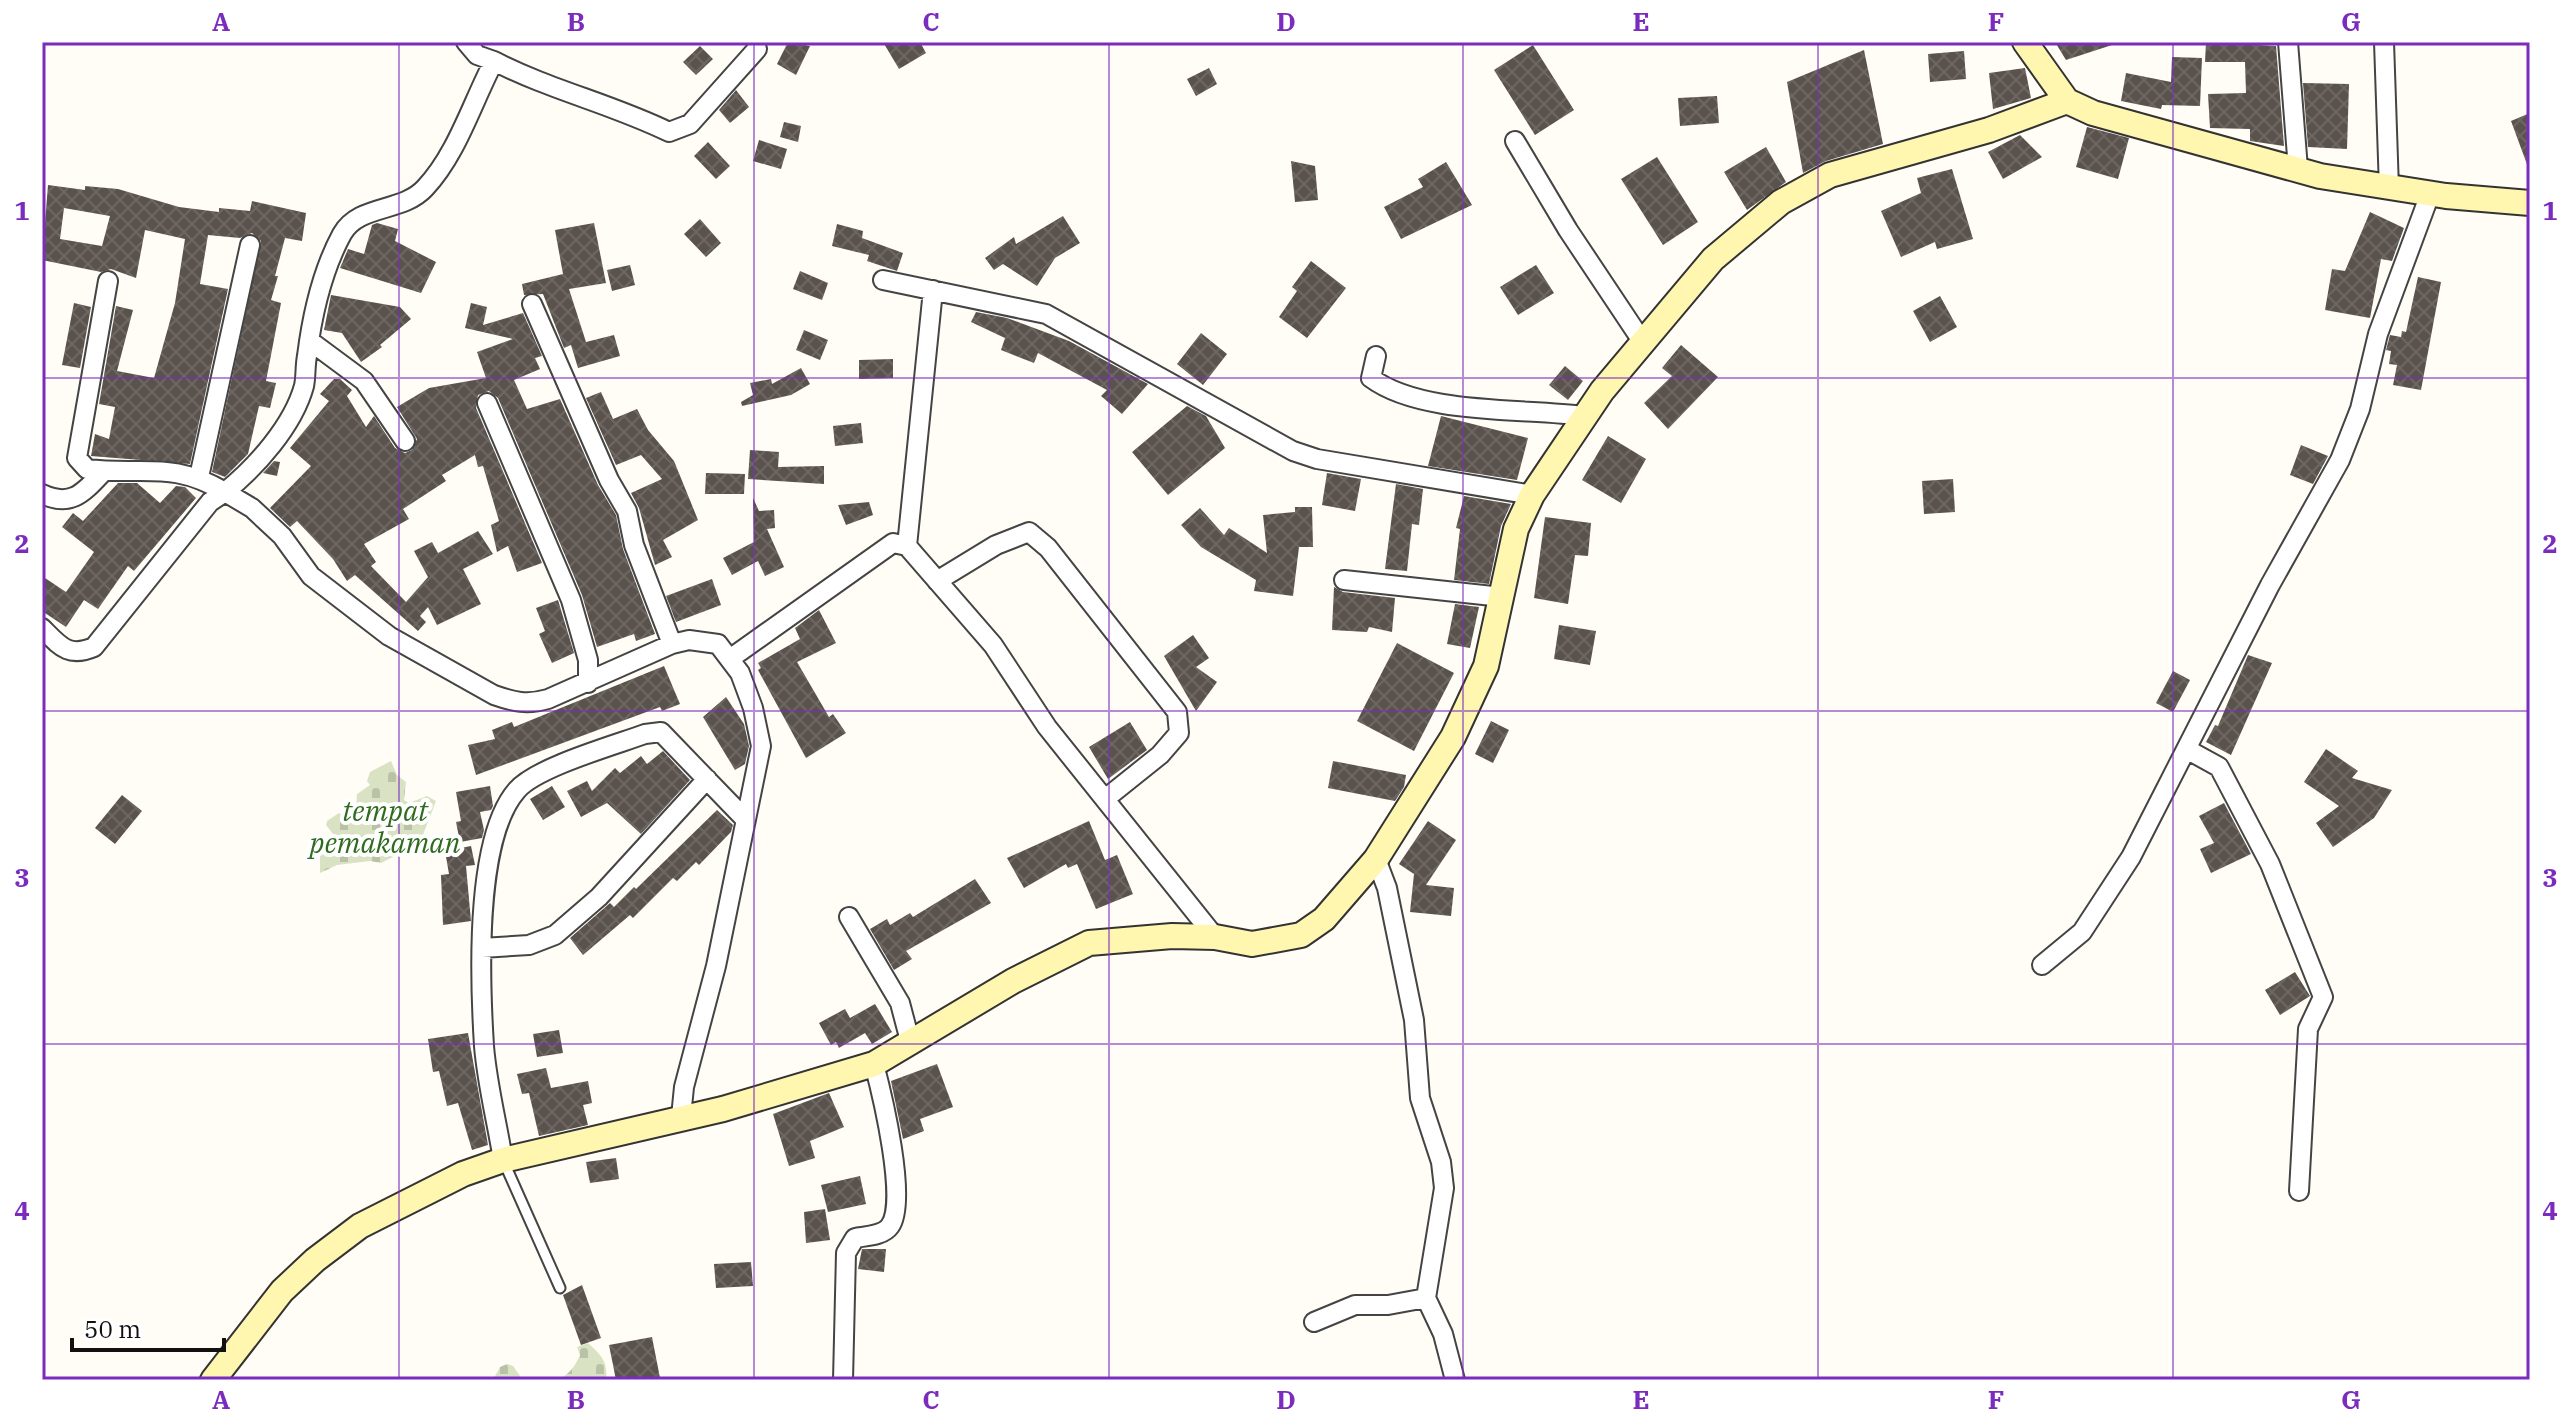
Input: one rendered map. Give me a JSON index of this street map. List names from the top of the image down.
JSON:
{
  "parks": ["tempat pemakaman"],
  "scale_bar": "50 m",
  "grid": {
    "columns": [
      "A",
      "B",
      "C",
      "D",
      "E",
      "F",
      "G"
    ],
    "rows": [
      "1",
      "2",
      "3",
      "4"
    ]
  }
}
